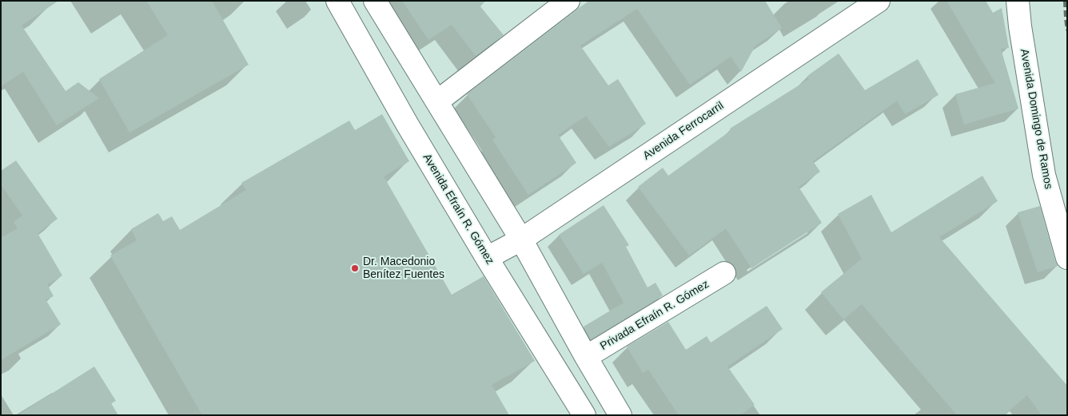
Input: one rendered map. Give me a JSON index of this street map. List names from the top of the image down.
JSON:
{
  "streets": {
    "street": [
      "Avenida Domingo de Ramos",
      "Avenida Ferrocarril",
      "Avenida Efraín R. Gómez",
      "Privada Efraín R. Gómez"
    ]
  },
  "crossings": [
    ["Avenida Ferrocarril", "Avenida Efraín R. Gómez"]
  ],
  "places": ["Dr. Macedonio Benítez Fuentes"]
}
